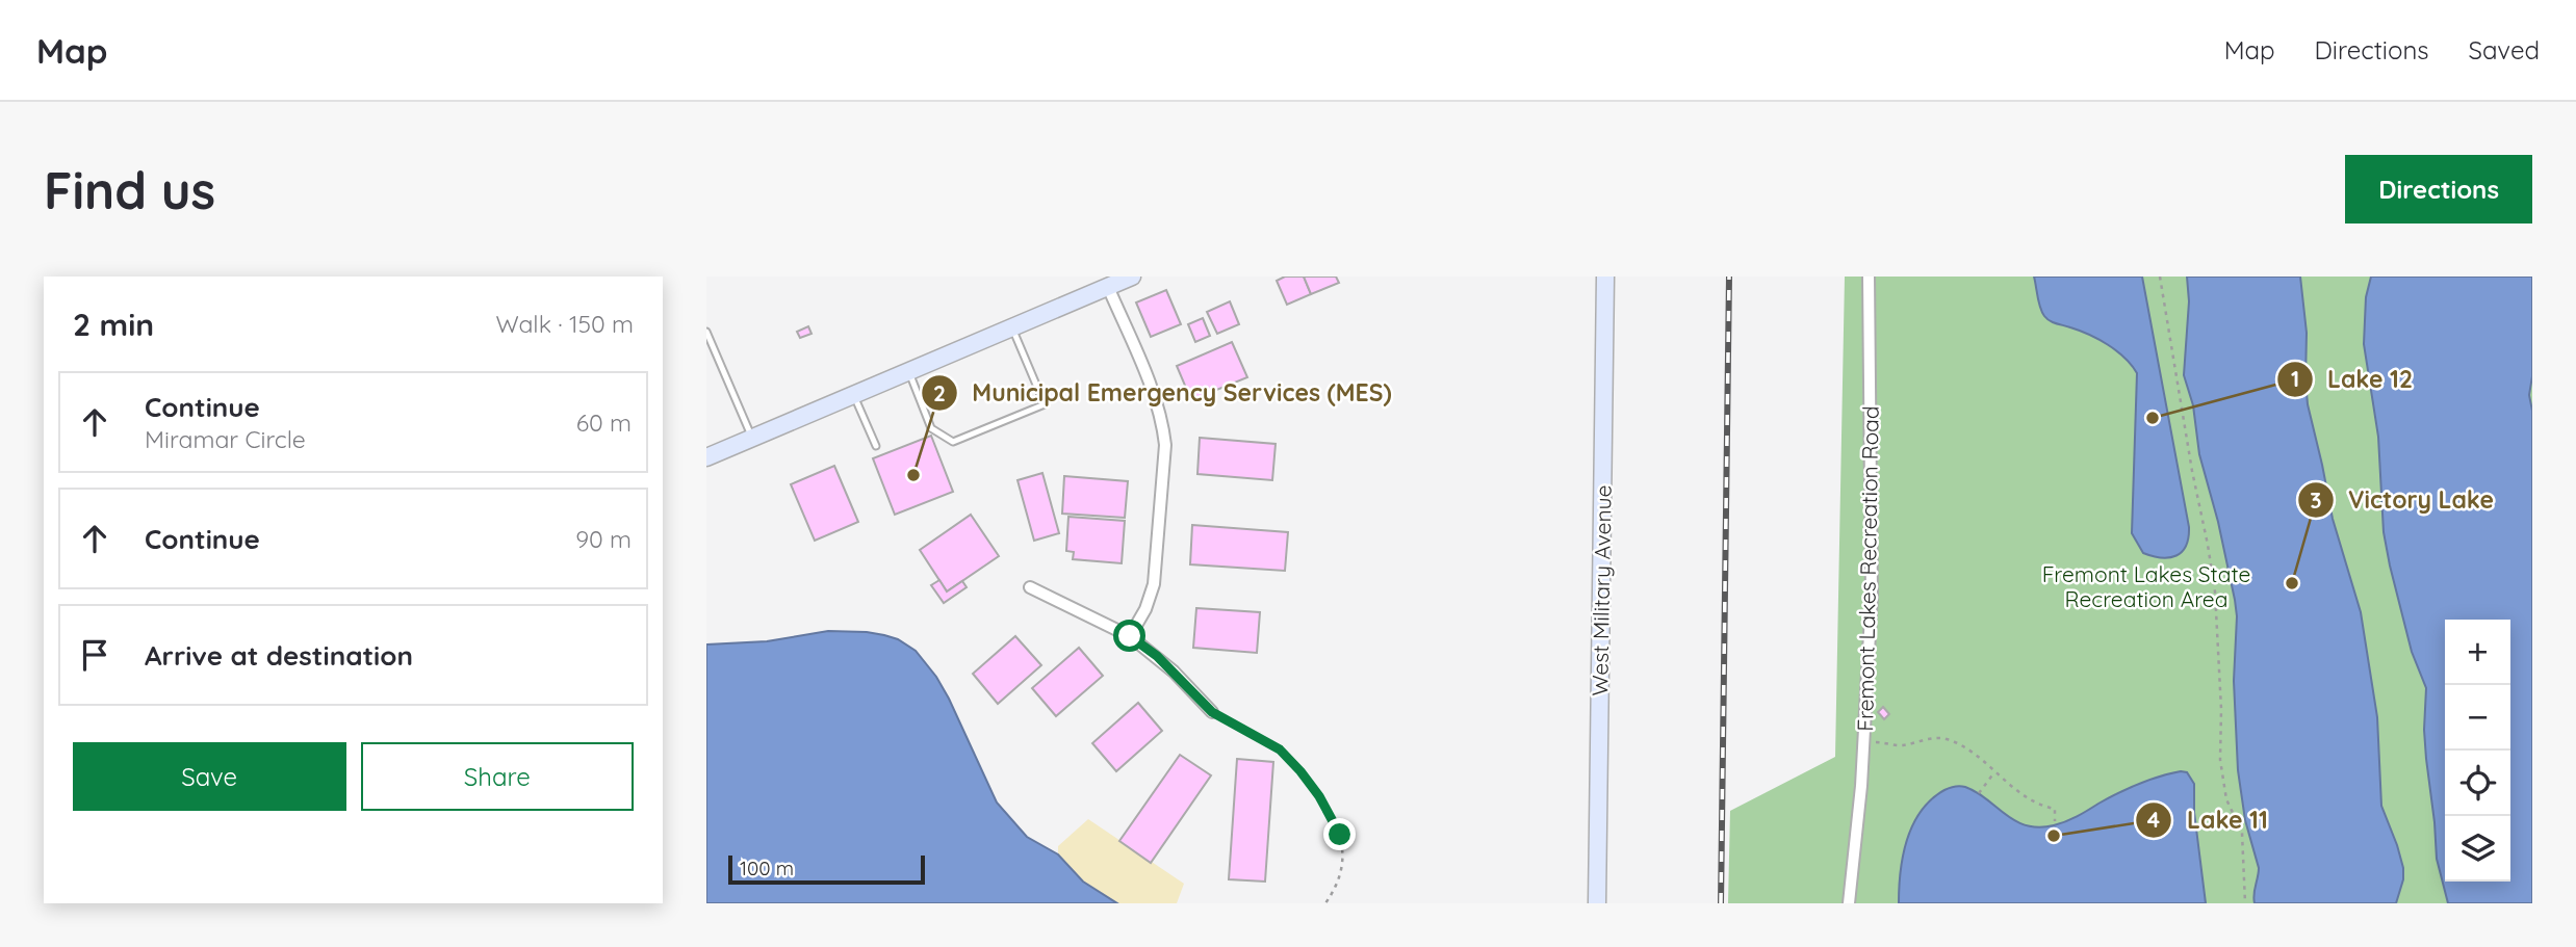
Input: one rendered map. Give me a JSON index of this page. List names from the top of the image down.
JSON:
{
  "streets": {
    "street": ["Fremont Lakes Recreation Road", "West Military Avenue"]
  },
  "parks": ["Fremont Lakes State Recreation Area"],
  "places": [
    "Lake 12",
    "Municipal Emergency Services (MES)",
    "Victory Lake",
    "Lake 11"
  ],
  "scale_bar": "100 m",
  "page": {
    "header": "Map",
    "nav": ["Map", "Directions", "Saved"],
    "buttons": [
      "Directions",
      ["Save", "Share"]
    ],
    "title": "Find us",
    "heading": ["2 min", "Walk · 150 m"],
    "list": [
      ["Continue", "Miramar Circle", "60 m"],
      ["Continue", "90 m"],
      "Arrive at destination"
    ],
    "map_buttons": ["+", "−"],
    "scale": "100 m"
  }
}
